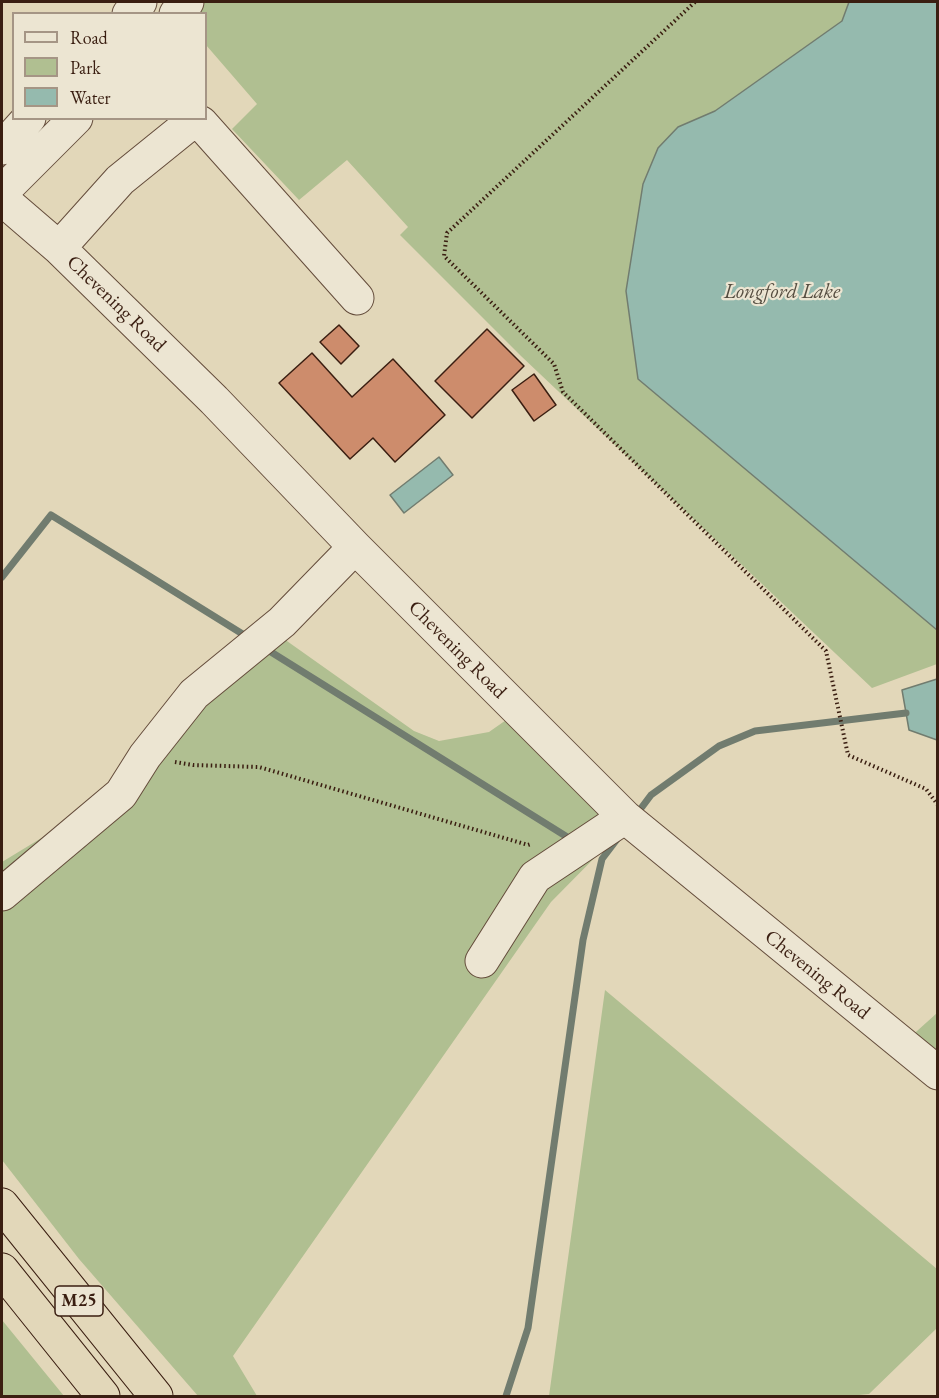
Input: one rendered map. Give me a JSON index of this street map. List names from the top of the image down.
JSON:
{
  "streets": {
    "highway": ["M25"],
    "street": ["Chevening Road"]
  },
  "water": ["Longford Lake"],
  "legend": ["Road", "Park", "Water"]
}
